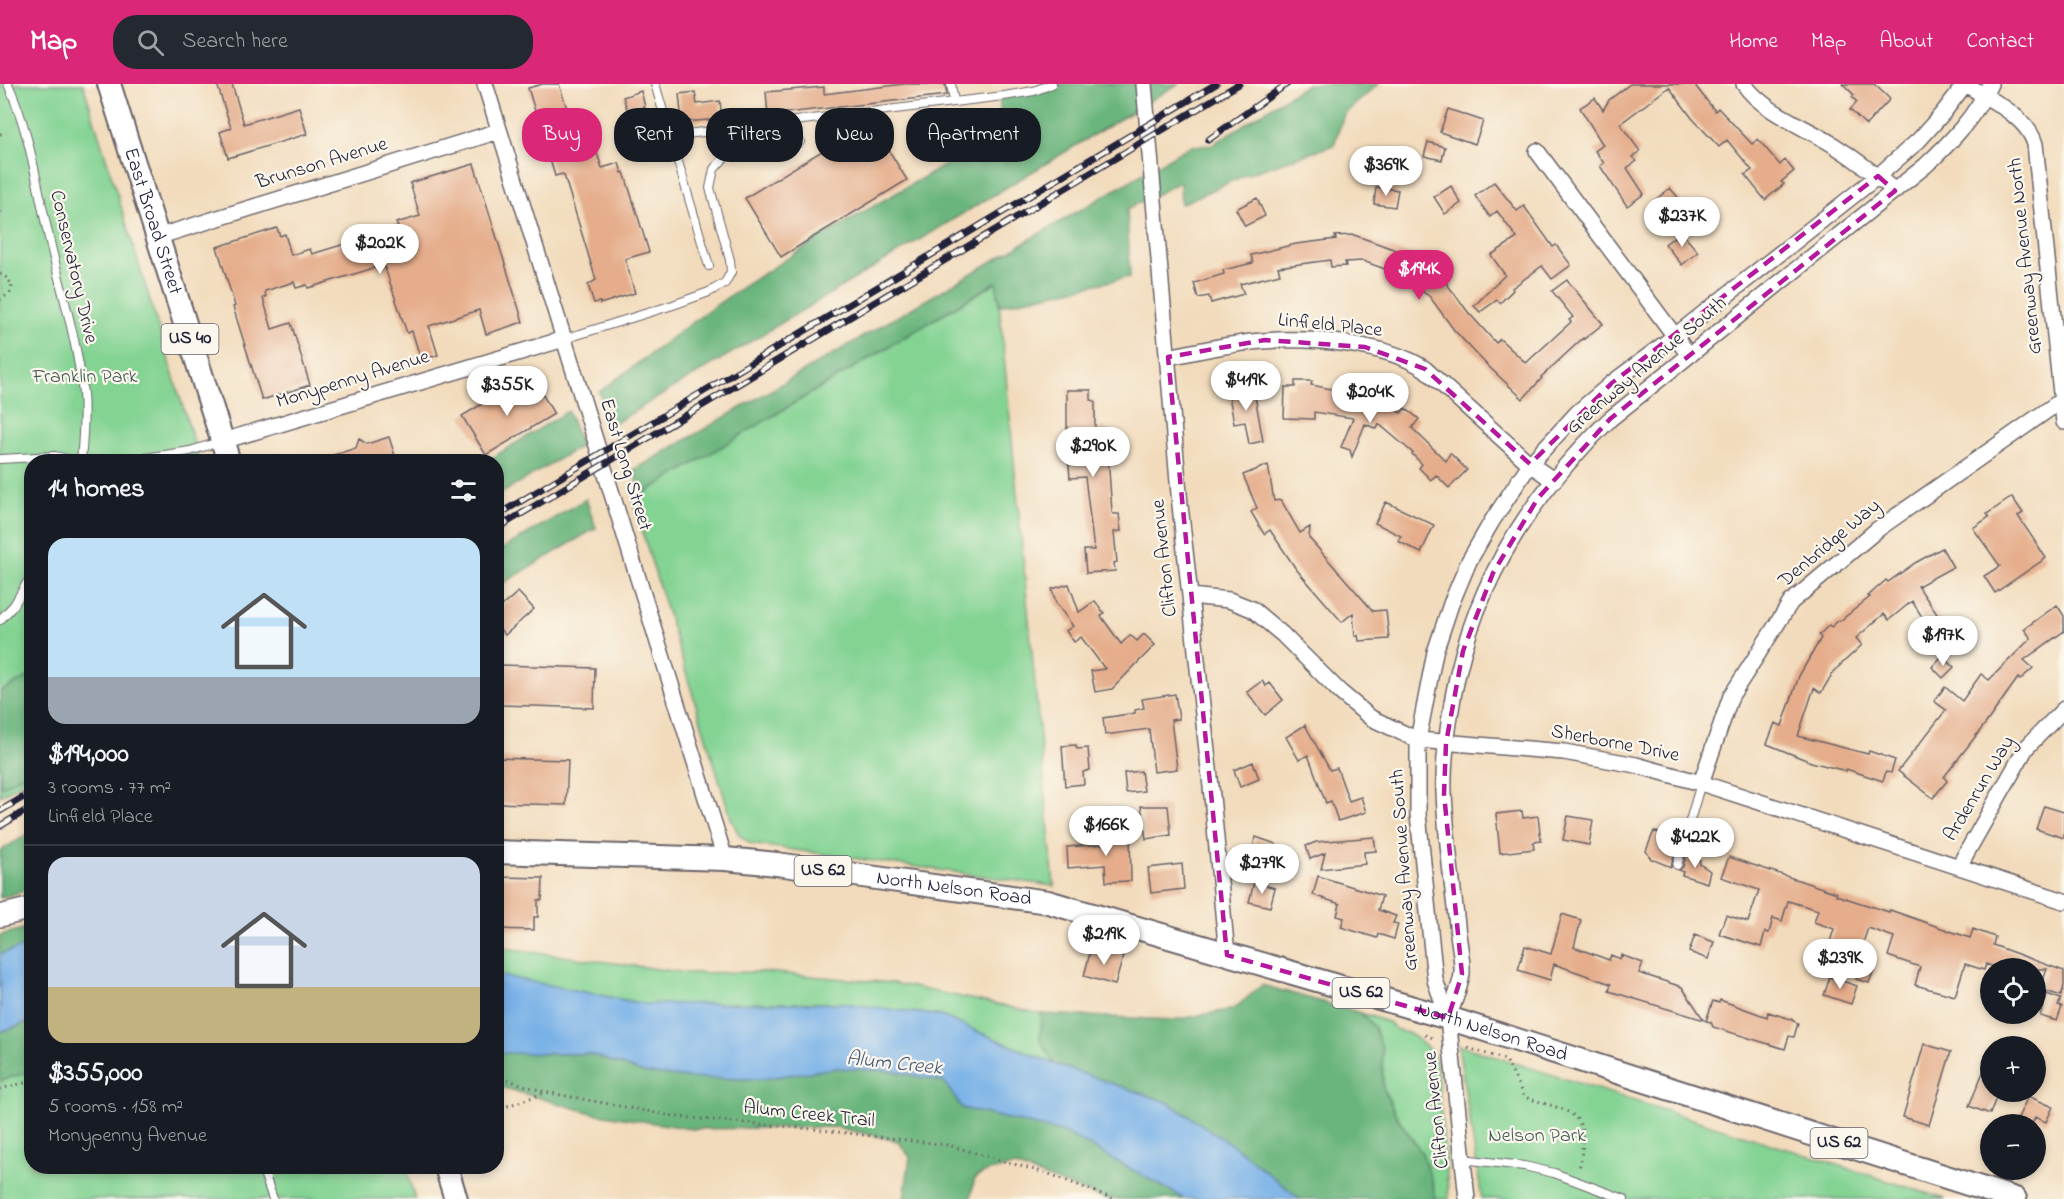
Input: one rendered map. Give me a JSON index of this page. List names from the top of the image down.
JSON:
{
  "streets": {
    "main road": [
      "East Broad Street",
      "US 40",
      "US 62",
      "North Nelson Road"
    ],
    "street": [
      "Brunson Avenue",
      "Greenway Avenue North",
      "Linfield Place",
      "Greenway Avenue South",
      "Monypenny Avenue",
      "East Long Street",
      "Denbridge Way",
      "Clifton Avenue",
      "Sherborne Drive",
      "Ardenrun Way"
    ],
    "lane": ["Conservatory Drive"],
    "path": ["Alum Creek Trail"]
  },
  "crossings": [
    ["Brunson Avenue", "East Broad Street"],
    ["Brunson Avenue", "East Long Street"],
    ["East Broad Street", "Monypenny Avenue"],
    ["Greenway Avenue North", "Greenway Avenue South"],
    ["Greenway Avenue North", "Denbridge Way"],
    ["Linfield Place", "Greenway Avenue South"],
    ["Linfield Place", "Clifton Avenue"],
    ["Greenway Avenue South", "Clifton Avenue"],
    ["Greenway Avenue South", "Sherborne Drive"],
    ["Greenway Avenue South", "North Nelson Road"],
    ["Monypenny Avenue", "East Long Street"],
    ["East Long Street", "North Nelson Road"],
    ["Denbridge Way", "Sherborne Drive"],
    ["Clifton Avenue", "Sherborne Drive"],
    ["Clifton Avenue", "North Nelson Road"],
    ["Sherborne Drive", "Ardenrun Way"]
  ],
  "water": ["Alum Creek"],
  "parks": ["Franklin Park", "Nelson Park"],
  "page": {
    "header": "Map",
    "search": "Search here",
    "nav": [
      "Home",
      "Map",
      "About",
      "Contact"
    ],
    "chip": [
      "Buy",
      "Rent",
      "Filters",
      "New",
      "Apartment"
    ],
    "price": [
      "$369K",
      "$237K",
      "$202K",
      "$194K",
      "$419K",
      "$355K",
      "$204K",
      "$290K",
      "$197K",
      "$166K",
      "$422K",
      "$279K",
      "$219K",
      "$239K"
    ],
    "heading": "14 homes",
    "list": [
      {
        "name": "$194,000",
        "note": "3 rooms · 77 m² · Linfield Place"
      },
      {
        "name": "$355,000",
        "note": "5 rooms · 158 m² · Monypenny Avenue"
      }
    ],
    "map_buttons": ["+", "−"]
  }
}
